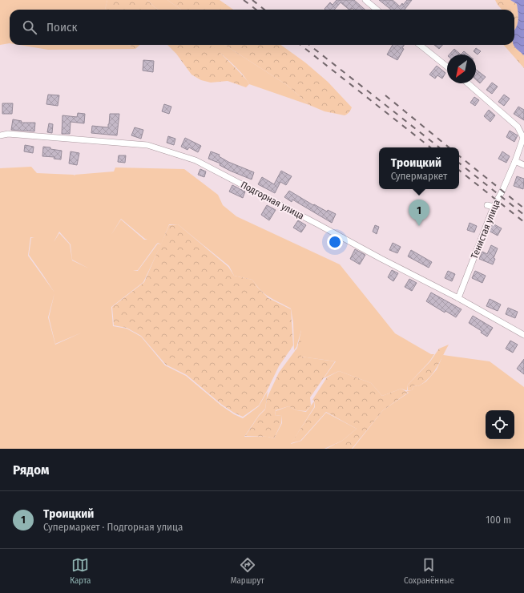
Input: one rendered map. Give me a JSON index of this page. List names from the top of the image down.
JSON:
{
  "streets": {
    "street": ["Подгорная улица", "Тенистая улица"]
  },
  "crossings": [
    ["Подгорная улица", "Тенистая улица"]
  ],
  "north": "bottom left",
  "page": {
    "search": "Поиск",
    "popup": ["Троицкий", "Супермаркет"],
    "pins": "1",
    "heading": "Рядом",
    "list": [
      {
        "mark": "1",
        "name": "Троицкий",
        "note": "Супермаркет · Подгорная улица",
        "value": "100 m"
      }
    ],
    "nav": ["Карта", "Маршрут", "Сохранённые"]
  }
}
